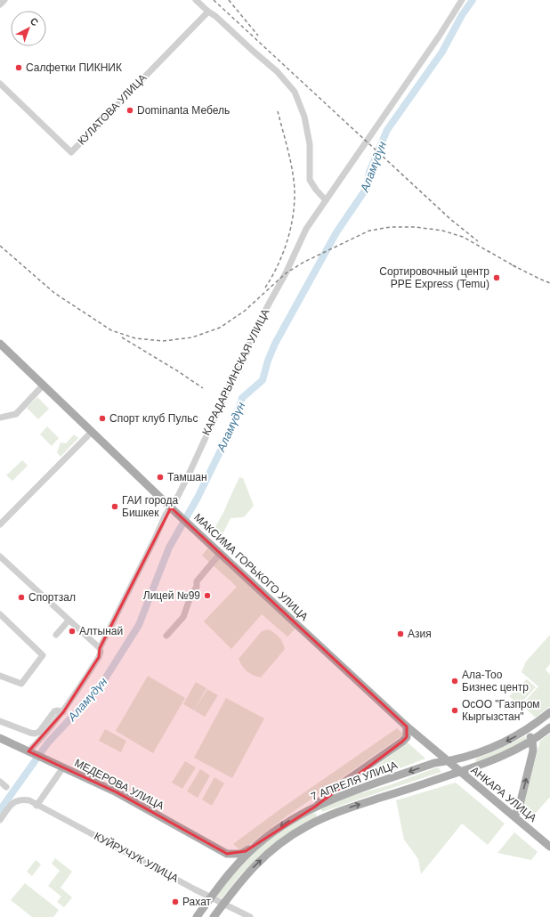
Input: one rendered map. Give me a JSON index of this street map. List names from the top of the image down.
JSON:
{
  "streets": {
    "main road": [
      "МАКСИМА ГОРЬКОГО УЛИЦА",
      "7 АПРЕЛЯ УЛИЦА",
      "МЕДЕРОВА УЛИЦА",
      "АНКАРА УЛИЦА"
    ],
    "street": ["КУЛАТОВА УЛИЦА", "КАРАДАРЬИНСКАЯ УЛИЦА", "КУЙРУЧУК УЛИЦА"]
  },
  "crossings": [
    ["КАРАДАРЬИНСКАЯ УЛИЦА", "МАКСИМА ГОРЬКОГО УЛИЦА"],
    ["КАРАДАРЬИНСКАЯ УЛИЦА", "МЕДЕРОВА УЛИЦА"],
    ["МАКСИМА ГОРЬКОГО УЛИЦА", "7 АПРЕЛЯ УЛИЦА"],
    ["МАКСИМА ГОРЬКОГО УЛИЦА", "АНКАРА УЛИЦА"],
    ["7 АПРЕЛЯ УЛИЦА", "КУЙРУЧУК УЛИЦА"]
  ],
  "water": ["Аламүдүн"],
  "places": [
    "Салфетки ПИКНИК",
    "Dominanta Мебель",
    "Сортировочный центр PPE Express (Temu)",
    "Спорт клуб Пульс",
    "Тамшан",
    "ГАИ города Бишкек",
    "Лицей №99",
    "Спортзал",
    "Алтынай",
    "Азия",
    "Ала-Тоо Бизнес центр",
    "ОсОО \"Газпром Кыргызстан\"",
    "Рахат"
  ],
  "north": "top right"
}
